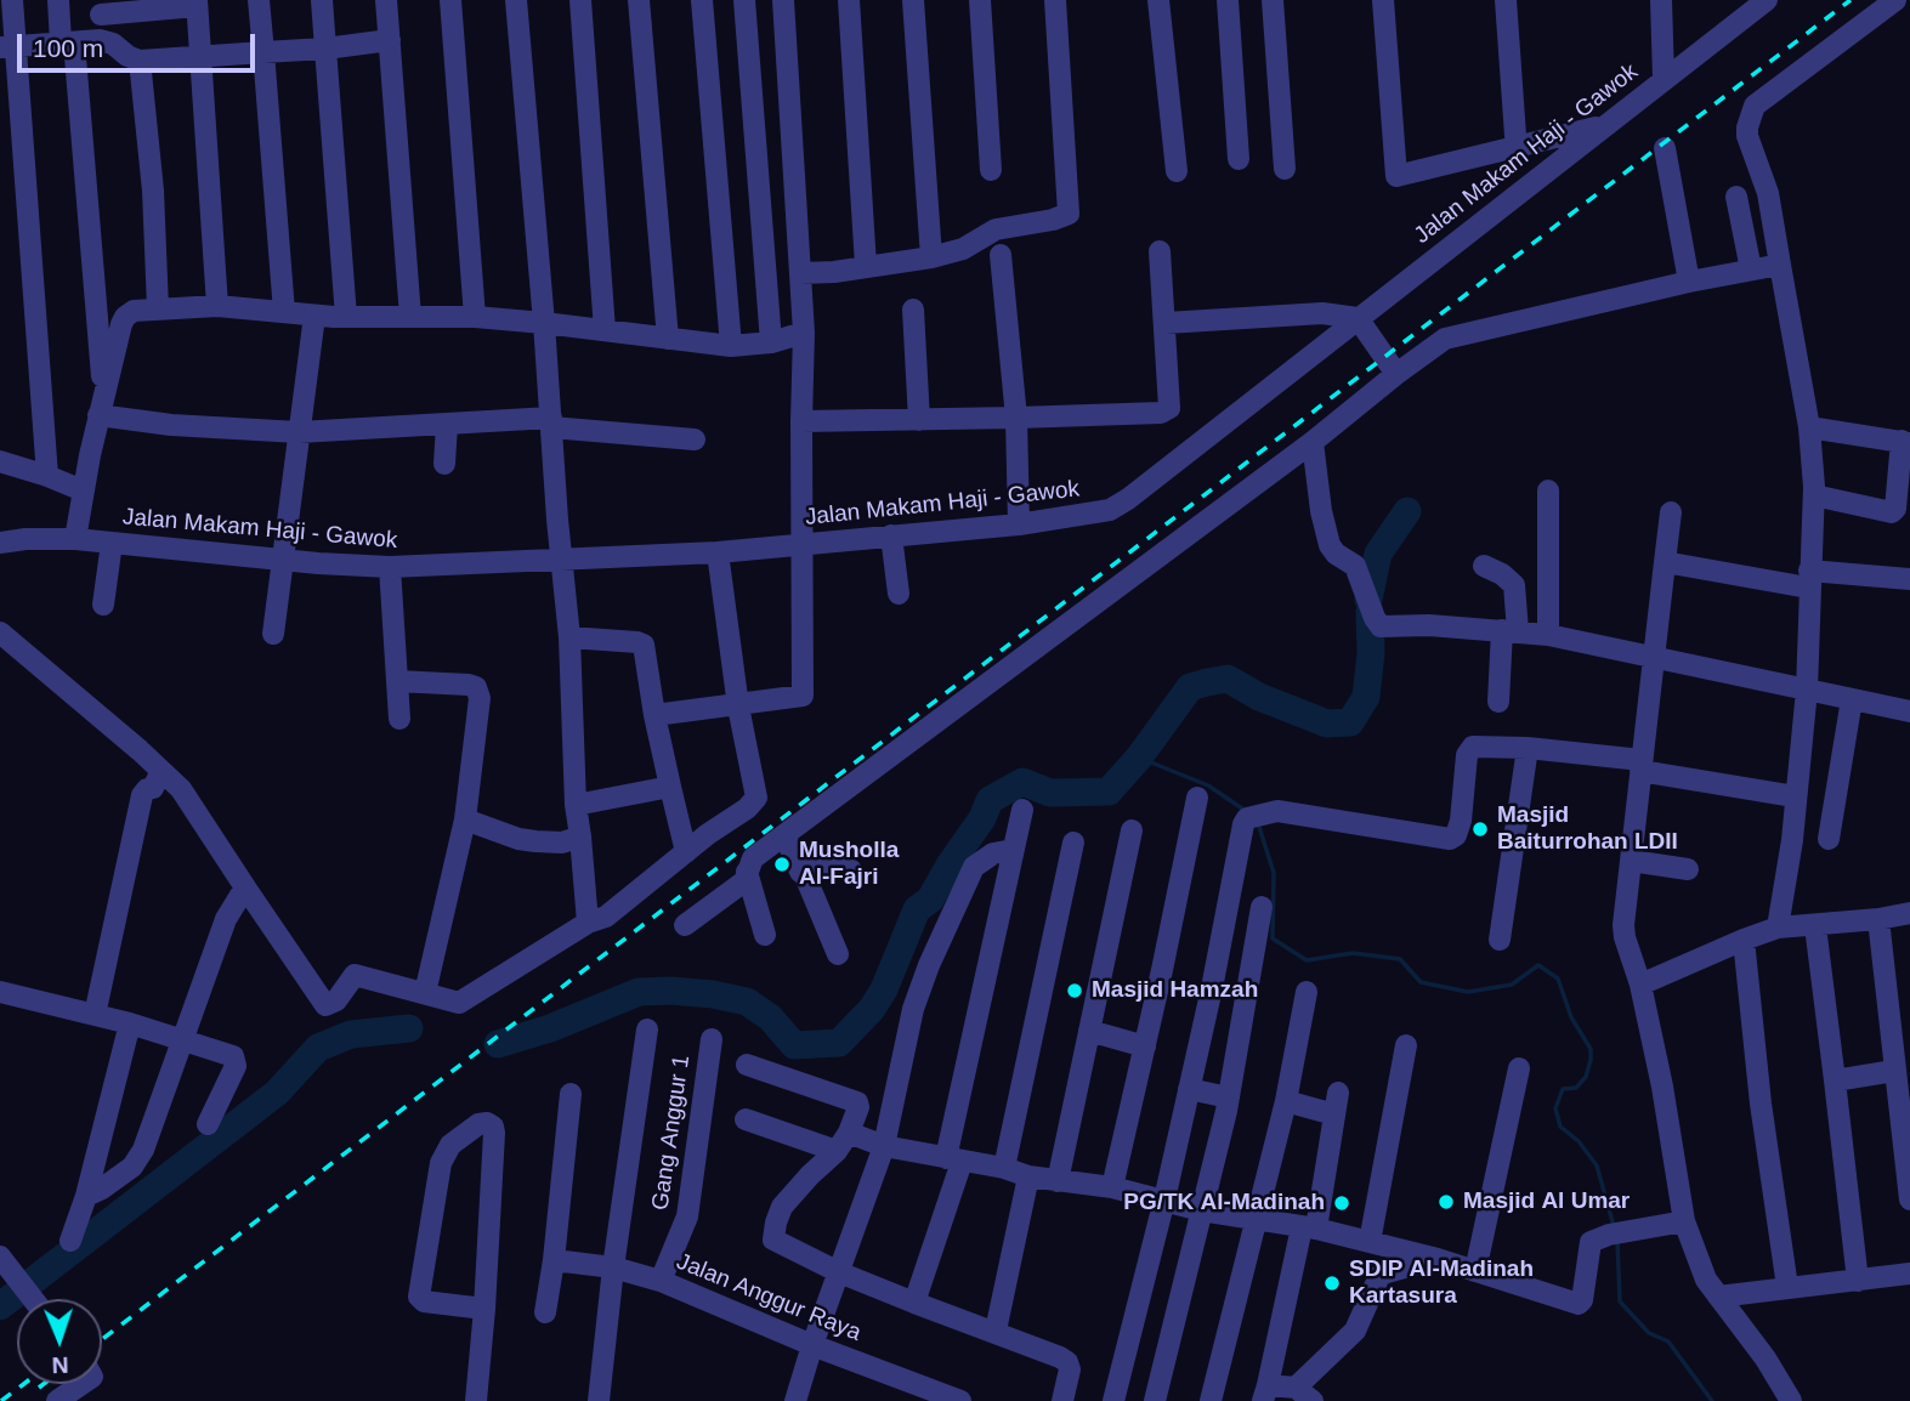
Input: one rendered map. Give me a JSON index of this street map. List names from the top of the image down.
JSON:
{
  "streets": {
    "street": ["Jalan Makam Haji - Gawok", "Gang Anggur 1", "Jalan Anggur Raya"]
  },
  "crossings": [
    ["Gang Anggur 1", "Jalan Anggur Raya"]
  ],
  "places": [
    "Masjid Baiturrohan LDII",
    "Musholla Al-Fajri",
    "Masjid Hamzah",
    "Masjid Al Umar",
    "PG/TK Al-Madinah",
    "SDIP Al-Madinah Kartasura"
  ],
  "scale_bar": "100 m",
  "north": "bottom"
}
